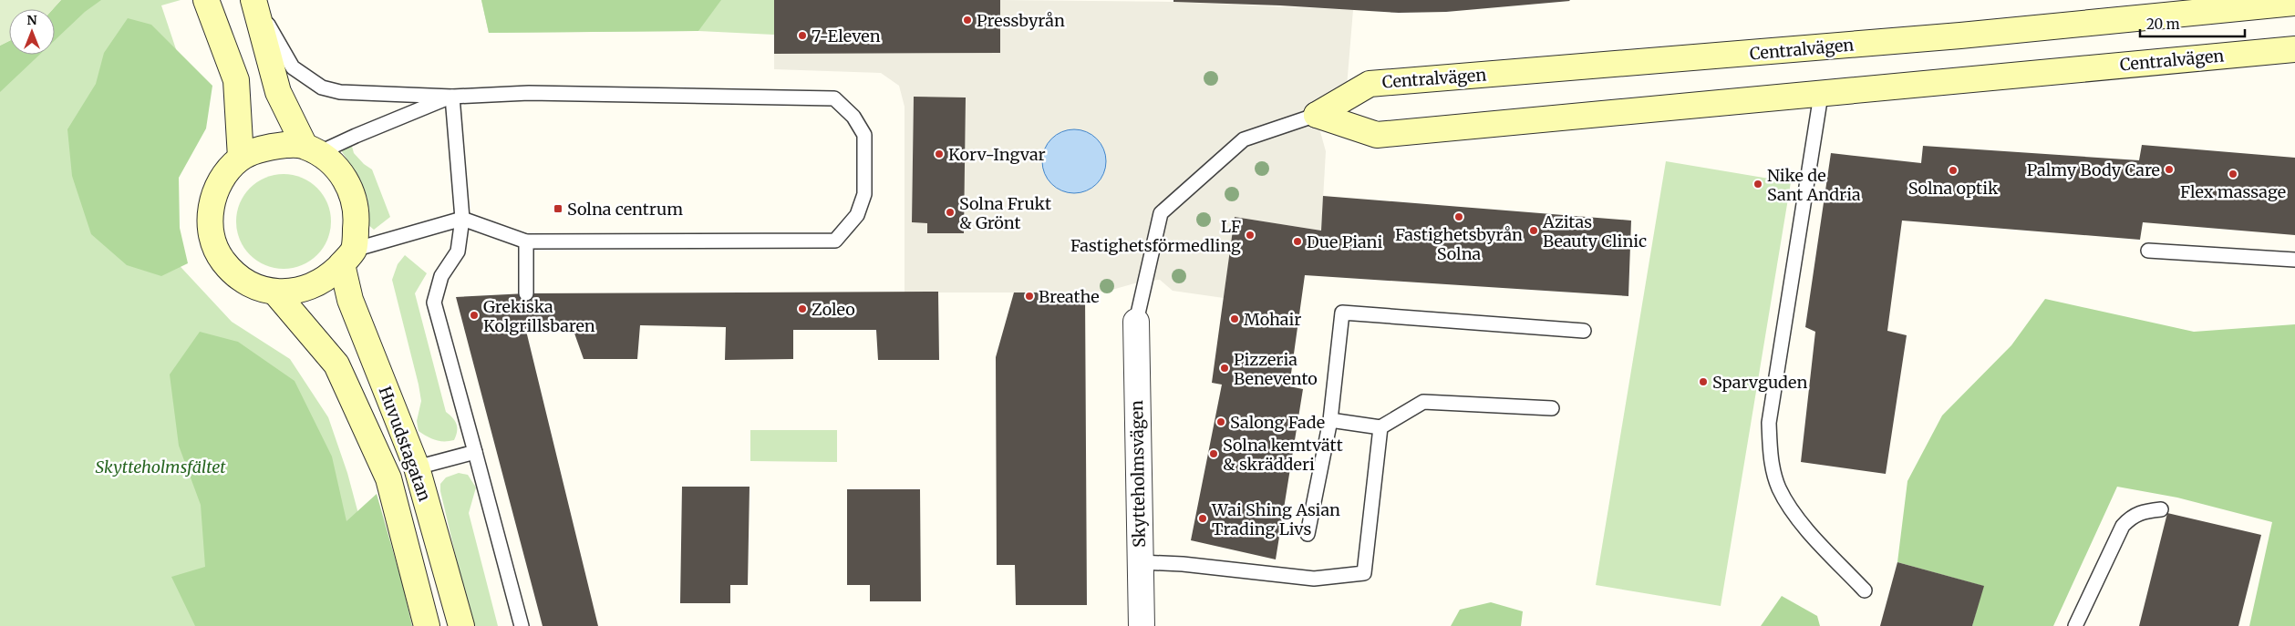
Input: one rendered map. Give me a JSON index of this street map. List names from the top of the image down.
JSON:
{
  "streets": {
    "street": ["Centralvägen", "Huvudstagatan", "Skytteholmsvägen"]
  },
  "crossings": [
    ["Centralvägen", "Skytteholmsvägen"]
  ],
  "parks": ["Skytteholmsfältet"],
  "places": {
    "other": [
      "Pressbyrån",
      "7-Eleven",
      "Korv-Ingvar",
      "Palmy Body Care",
      "Solna optik",
      "Flex massage",
      "Nike de Sant Andria",
      "Solna Frukt & Grönt",
      "Fastighetsbyrån Solna",
      "Azitas Beauty Clinic",
      "LF Fastighetsförmedling",
      "Due Piani",
      "Breathe",
      "Zoleo",
      "Grekiska Kolgrillsbaren",
      "Mohair",
      "Pizzeria Benevento",
      "Sparvguden",
      "Salong Fade",
      "Solna kemtvätt & skrädderi",
      "Wai Shing Asian Trading Livs"
    ],
    "transit": ["Solna centrum"]
  },
  "scale_bar": "20 m",
  "north": "top"
}
